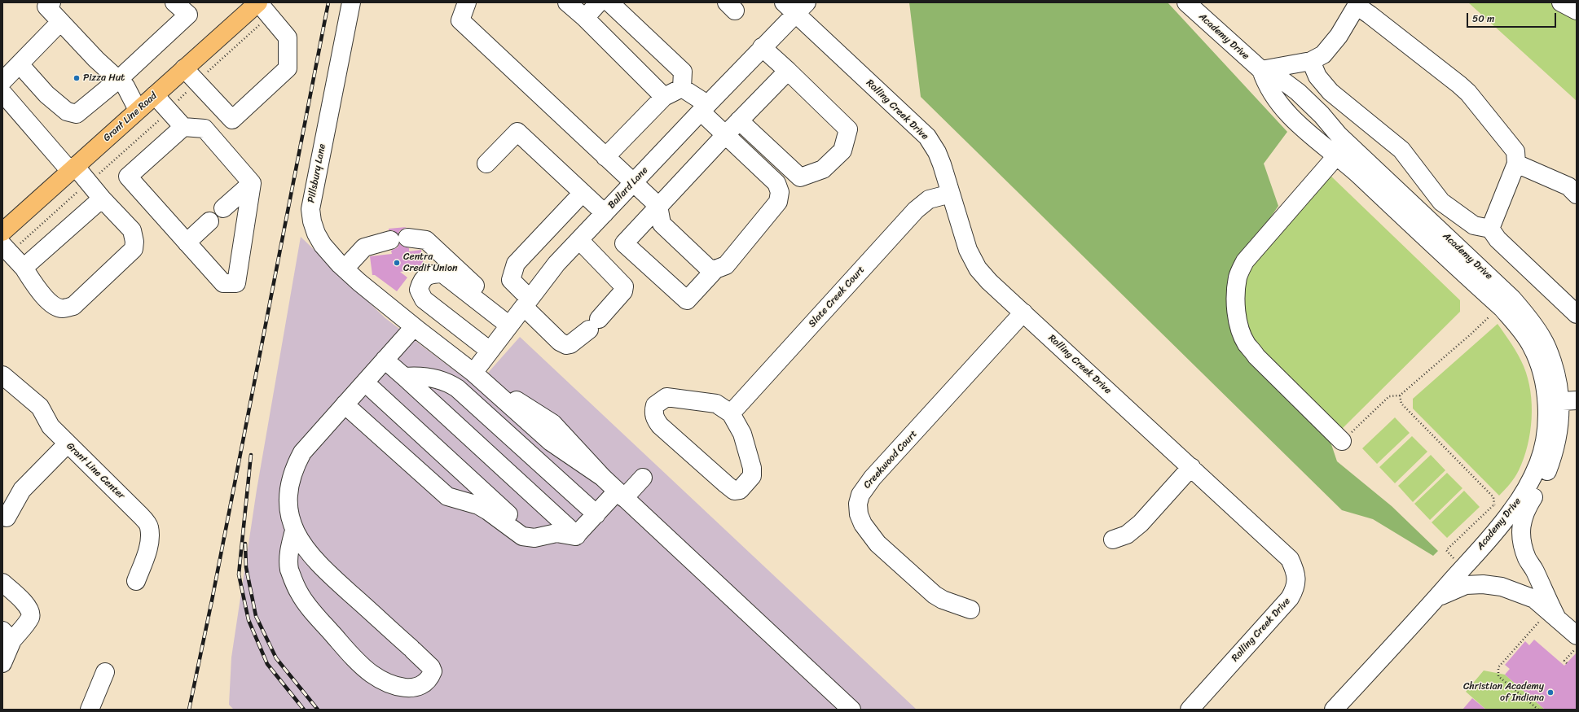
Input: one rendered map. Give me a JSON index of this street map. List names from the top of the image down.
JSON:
{
  "streets": {
    "main road": ["Grant Line Road"],
    "street": [
      "Academy Drive",
      "Rolling Creek Drive",
      "Pillsbury Lane",
      "Ballard Lane",
      "Slate Creek Court",
      "Creekwood Court",
      "Grant Line Center"
    ]
  },
  "crossings": [
    ["Rolling Creek Drive", "Ballard Lane"],
    ["Rolling Creek Drive", "Slate Creek Court"],
    ["Rolling Creek Drive", "Creekwood Court"],
    ["Pillsbury Lane", "Ballard Lane"]
  ],
  "places": ["Pizza Hut", "Centra Credit Union", "Christian Academy of Indiana"],
  "scale_bar": "50 m"
}
